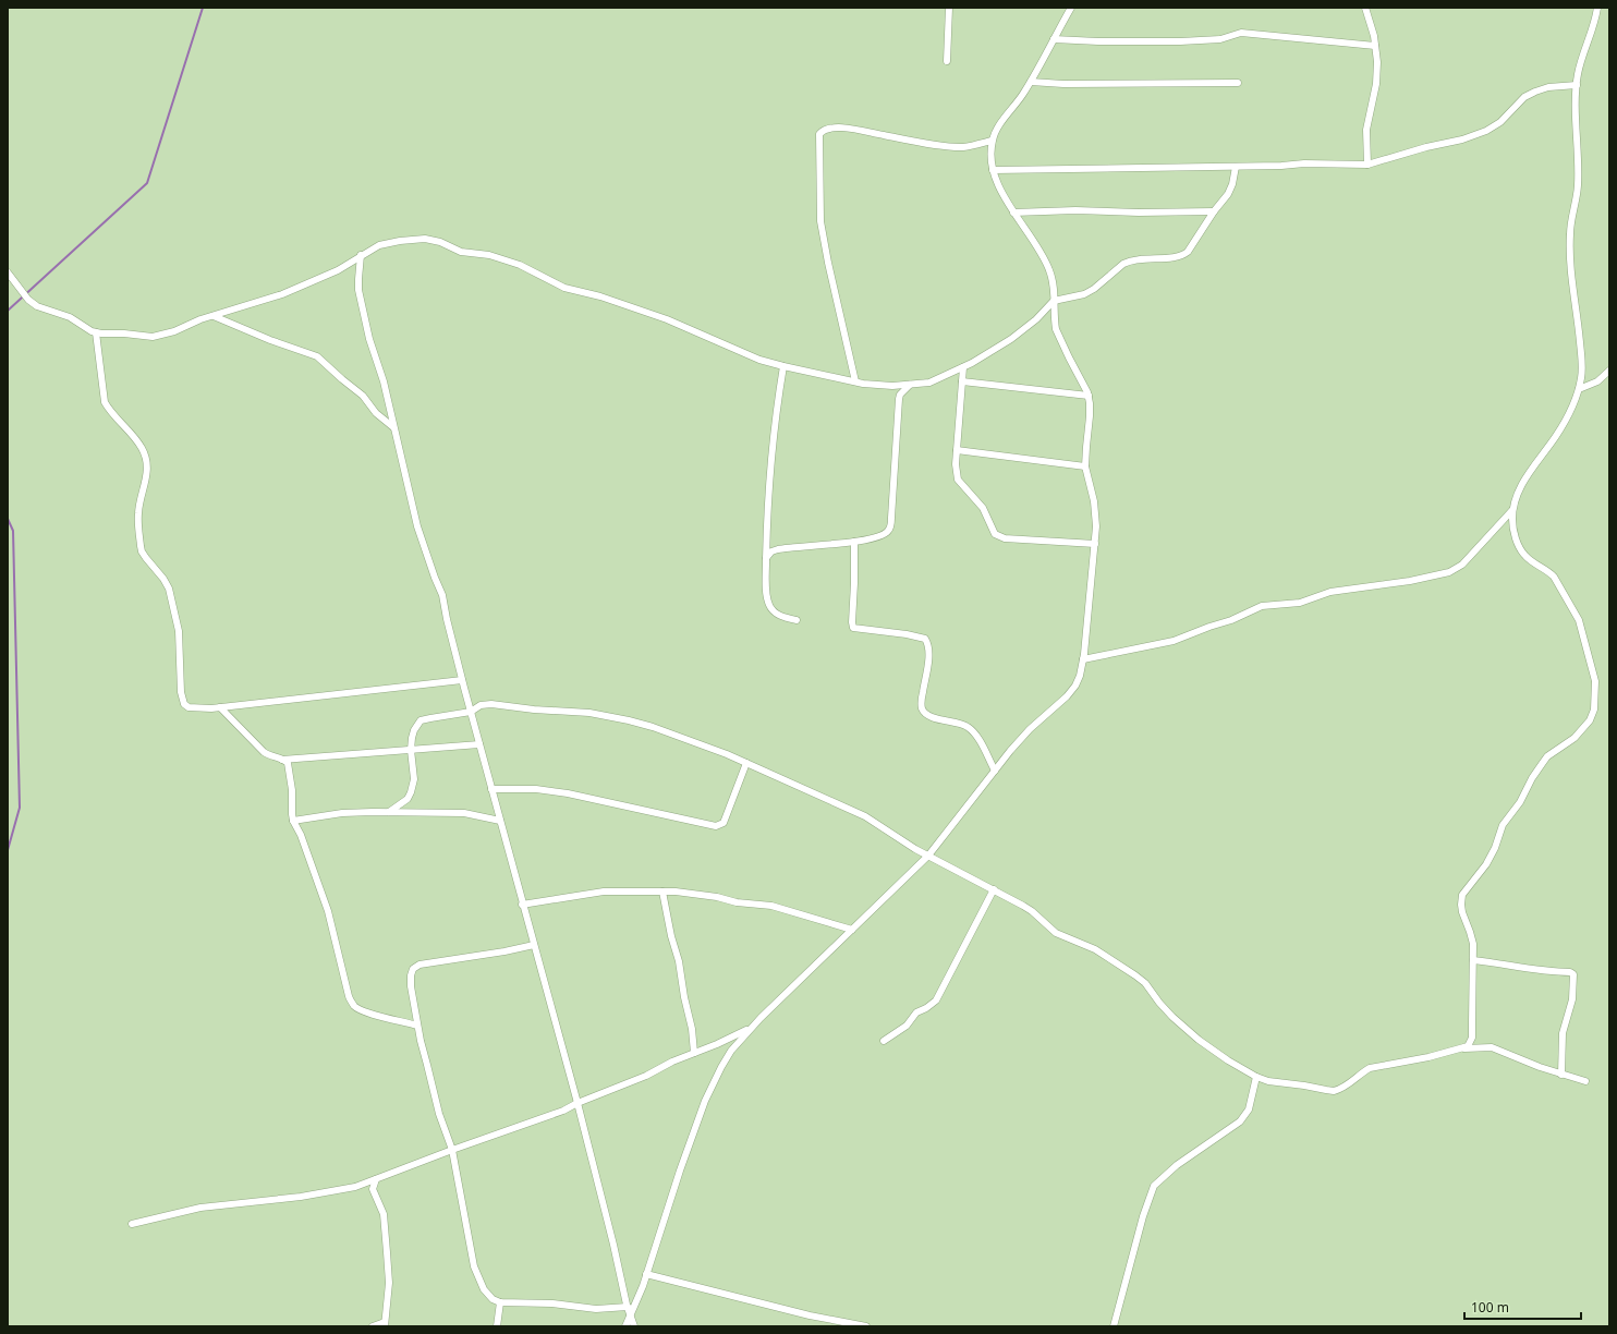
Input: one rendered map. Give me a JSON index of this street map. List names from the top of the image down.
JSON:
{
  "scale_bar": "100 m"
}
